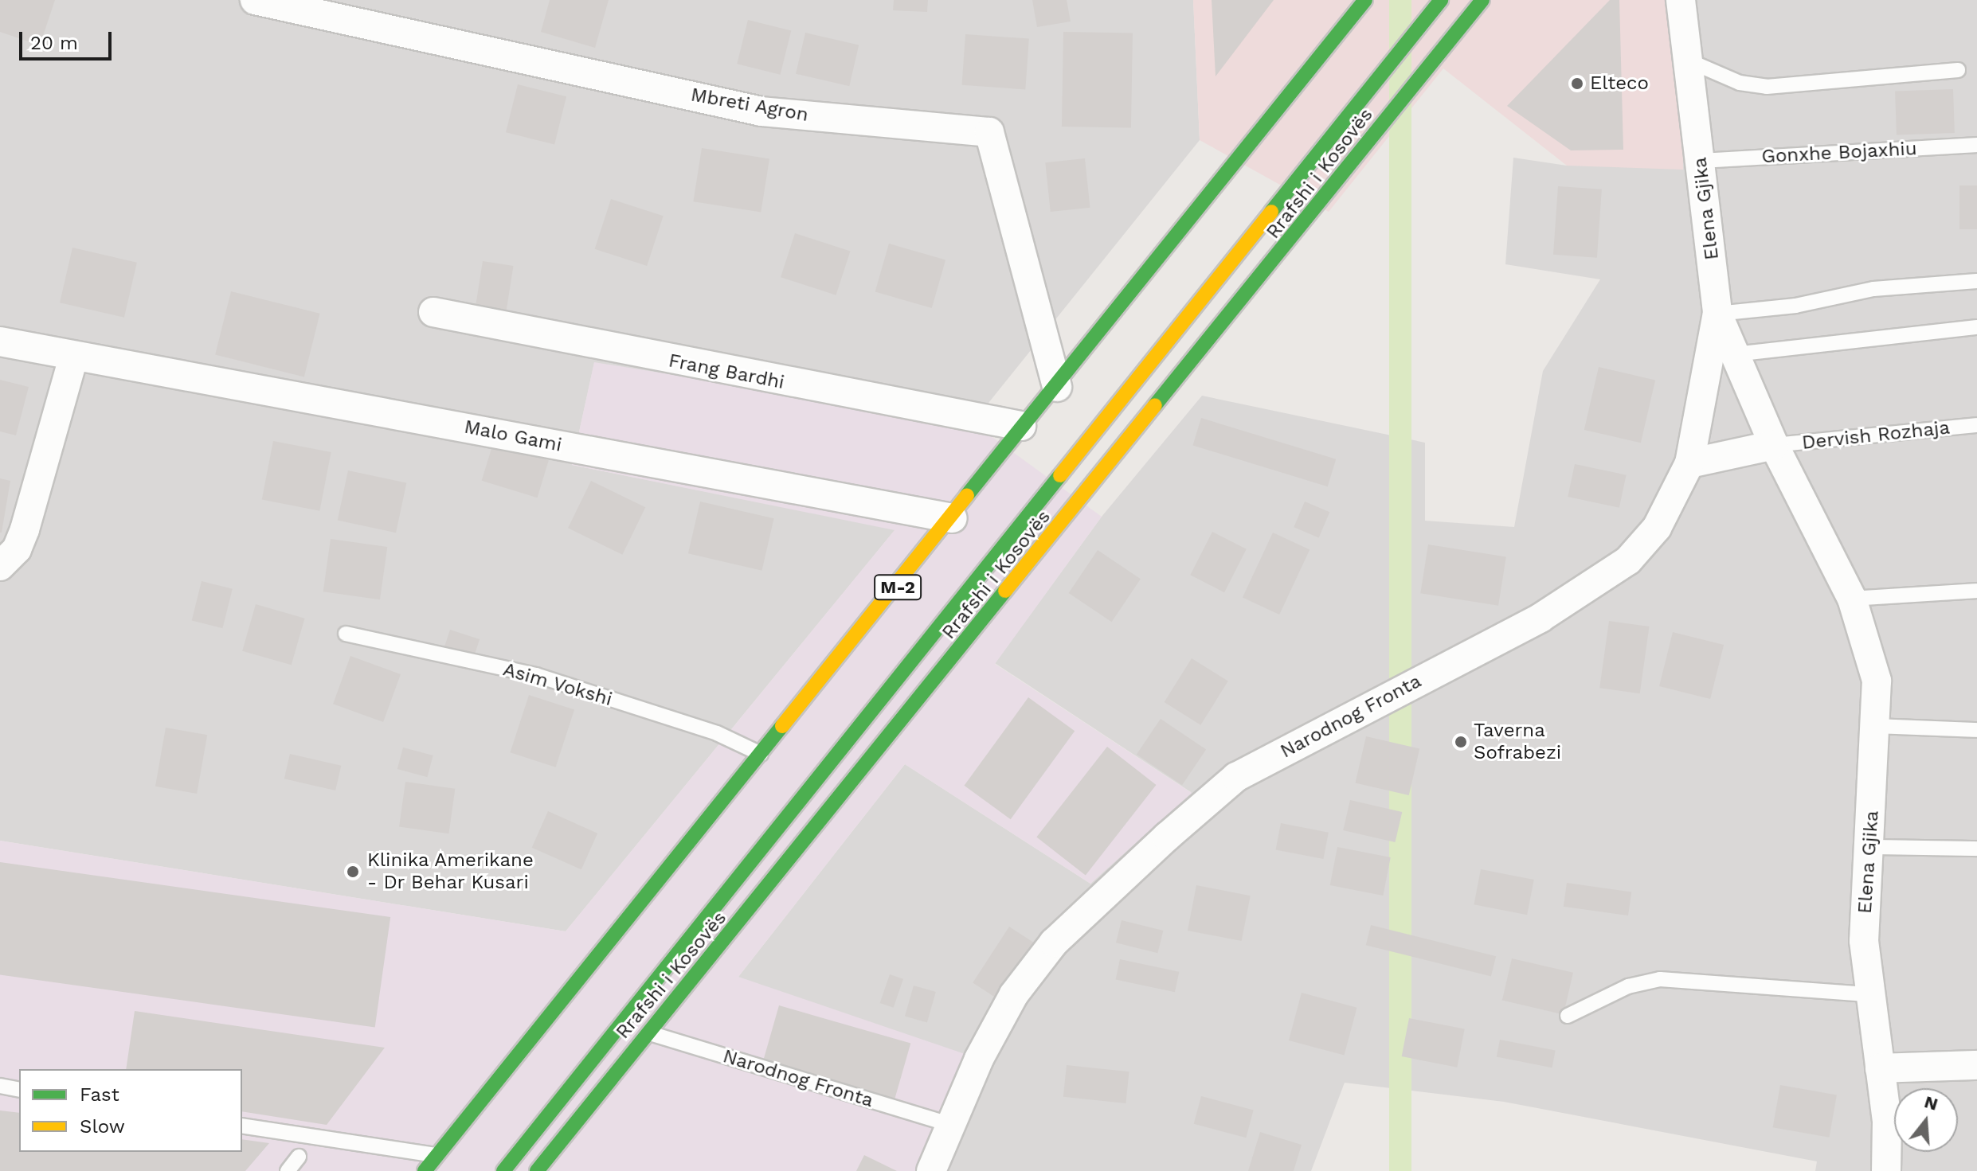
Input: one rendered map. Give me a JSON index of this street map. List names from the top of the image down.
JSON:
{
  "streets": {
    "main road": ["Rrafshi i Kosovës", "M-2"],
    "street": [
      "Mbreti Agron",
      "Elena Gjika",
      "Frang Bardhi",
      "Malo Gami",
      "Narodnog Fronta"
    ],
    "lane": ["Gonxhe Bojaxhiu", "Dervish Rozhaja", "Asim Vokshi"]
  },
  "crossings": [
    ["Mbreti Agron", "M-2"],
    ["Gonxhe Bojaxhiu", "Elena Gjika"],
    ["Rrafshi i Kosovës", "Narodnog Fronta"],
    ["Elena Gjika", "Dervish Rozhaja"],
    ["Elena Gjika", "Narodnog Fronta"],
    ["Frang Bardhi", "M-2"],
    ["Malo Gami", "M-2"],
    ["M-2", "Asim Vokshi"]
  ],
  "places": ["Elteco", "Taverna Sofrabezi", "Klinika Amerikane - Dr Behar Kusari"],
  "legend": ["Fast", "Slow"],
  "scale_bar": "20 m",
  "north": "top"
}
